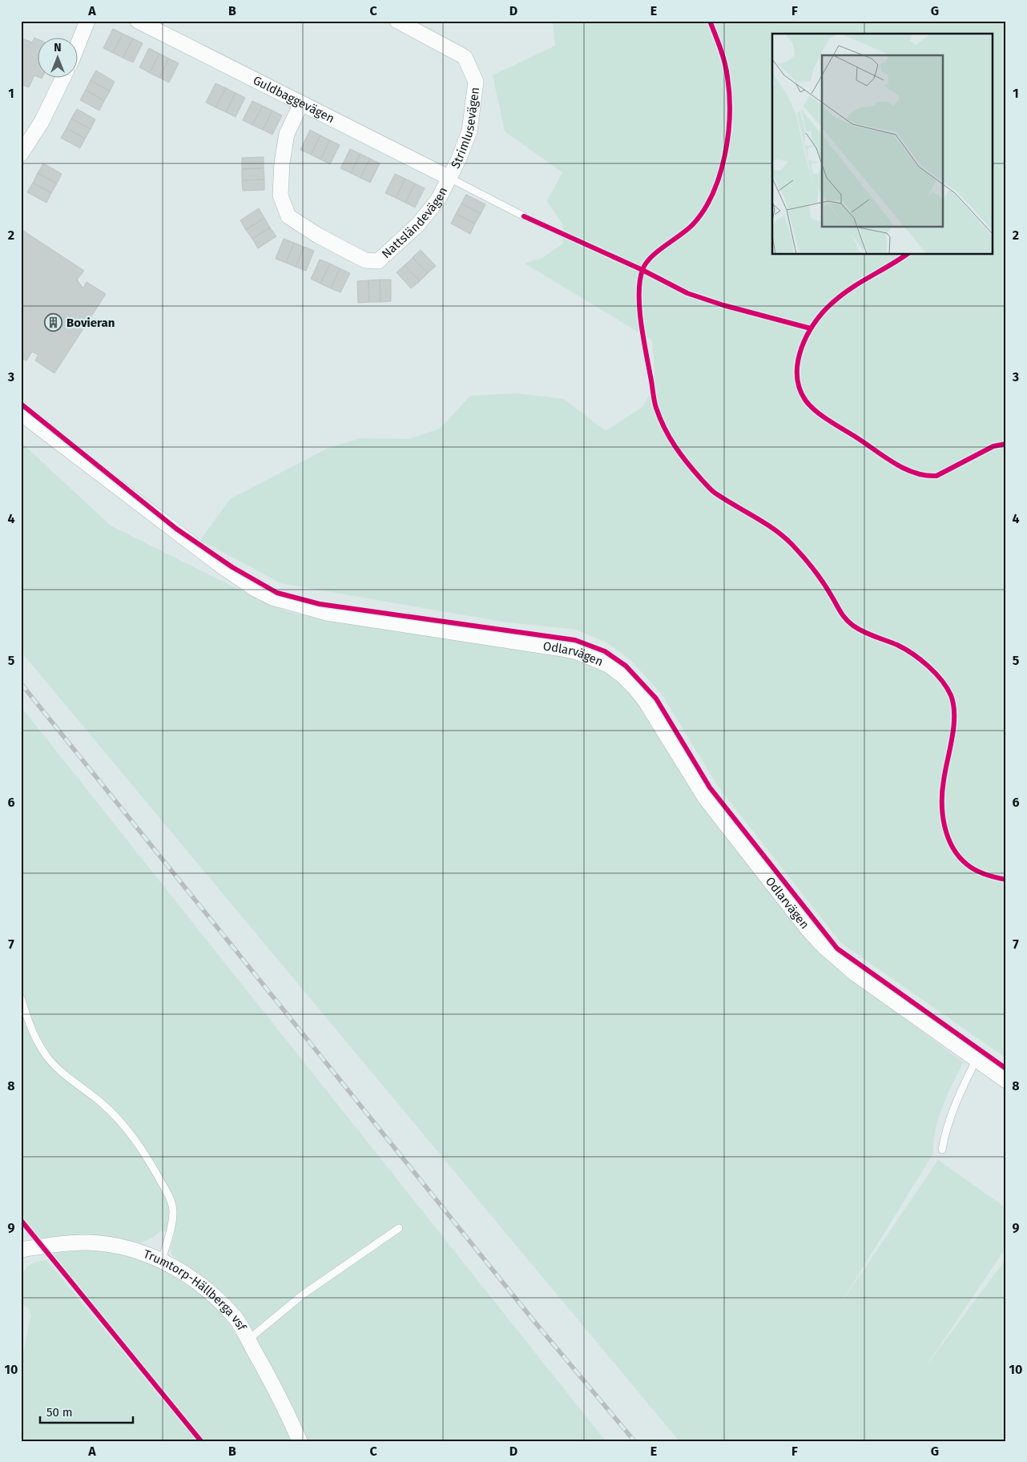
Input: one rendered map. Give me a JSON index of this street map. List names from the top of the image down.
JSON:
{
  "streets": {
    "street": [
      "Guldbaggevägen",
      "Strimlusevägen",
      "Nattsländevägen",
      "Odlarvägen",
      "Trumtorp-Hällberga vsf"
    ]
  },
  "crossings": [
    ["Guldbaggevägen", "Strimlusevägen"],
    ["Guldbaggevägen", "Nattsländevägen"],
    ["Strimlusevägen", "Nattsländevägen"]
  ],
  "places": {
    "building": ["Bovieran"]
  },
  "scale_bar": "50 m",
  "north": "top",
  "grid": {
    "columns": [
      "A",
      "B",
      "C",
      "D",
      "E",
      "F",
      "G"
    ],
    "rows": [
      "1",
      "2",
      "3",
      "4",
      "5",
      "6",
      "7",
      "8",
      "9",
      "10"
    ]
  }
}
